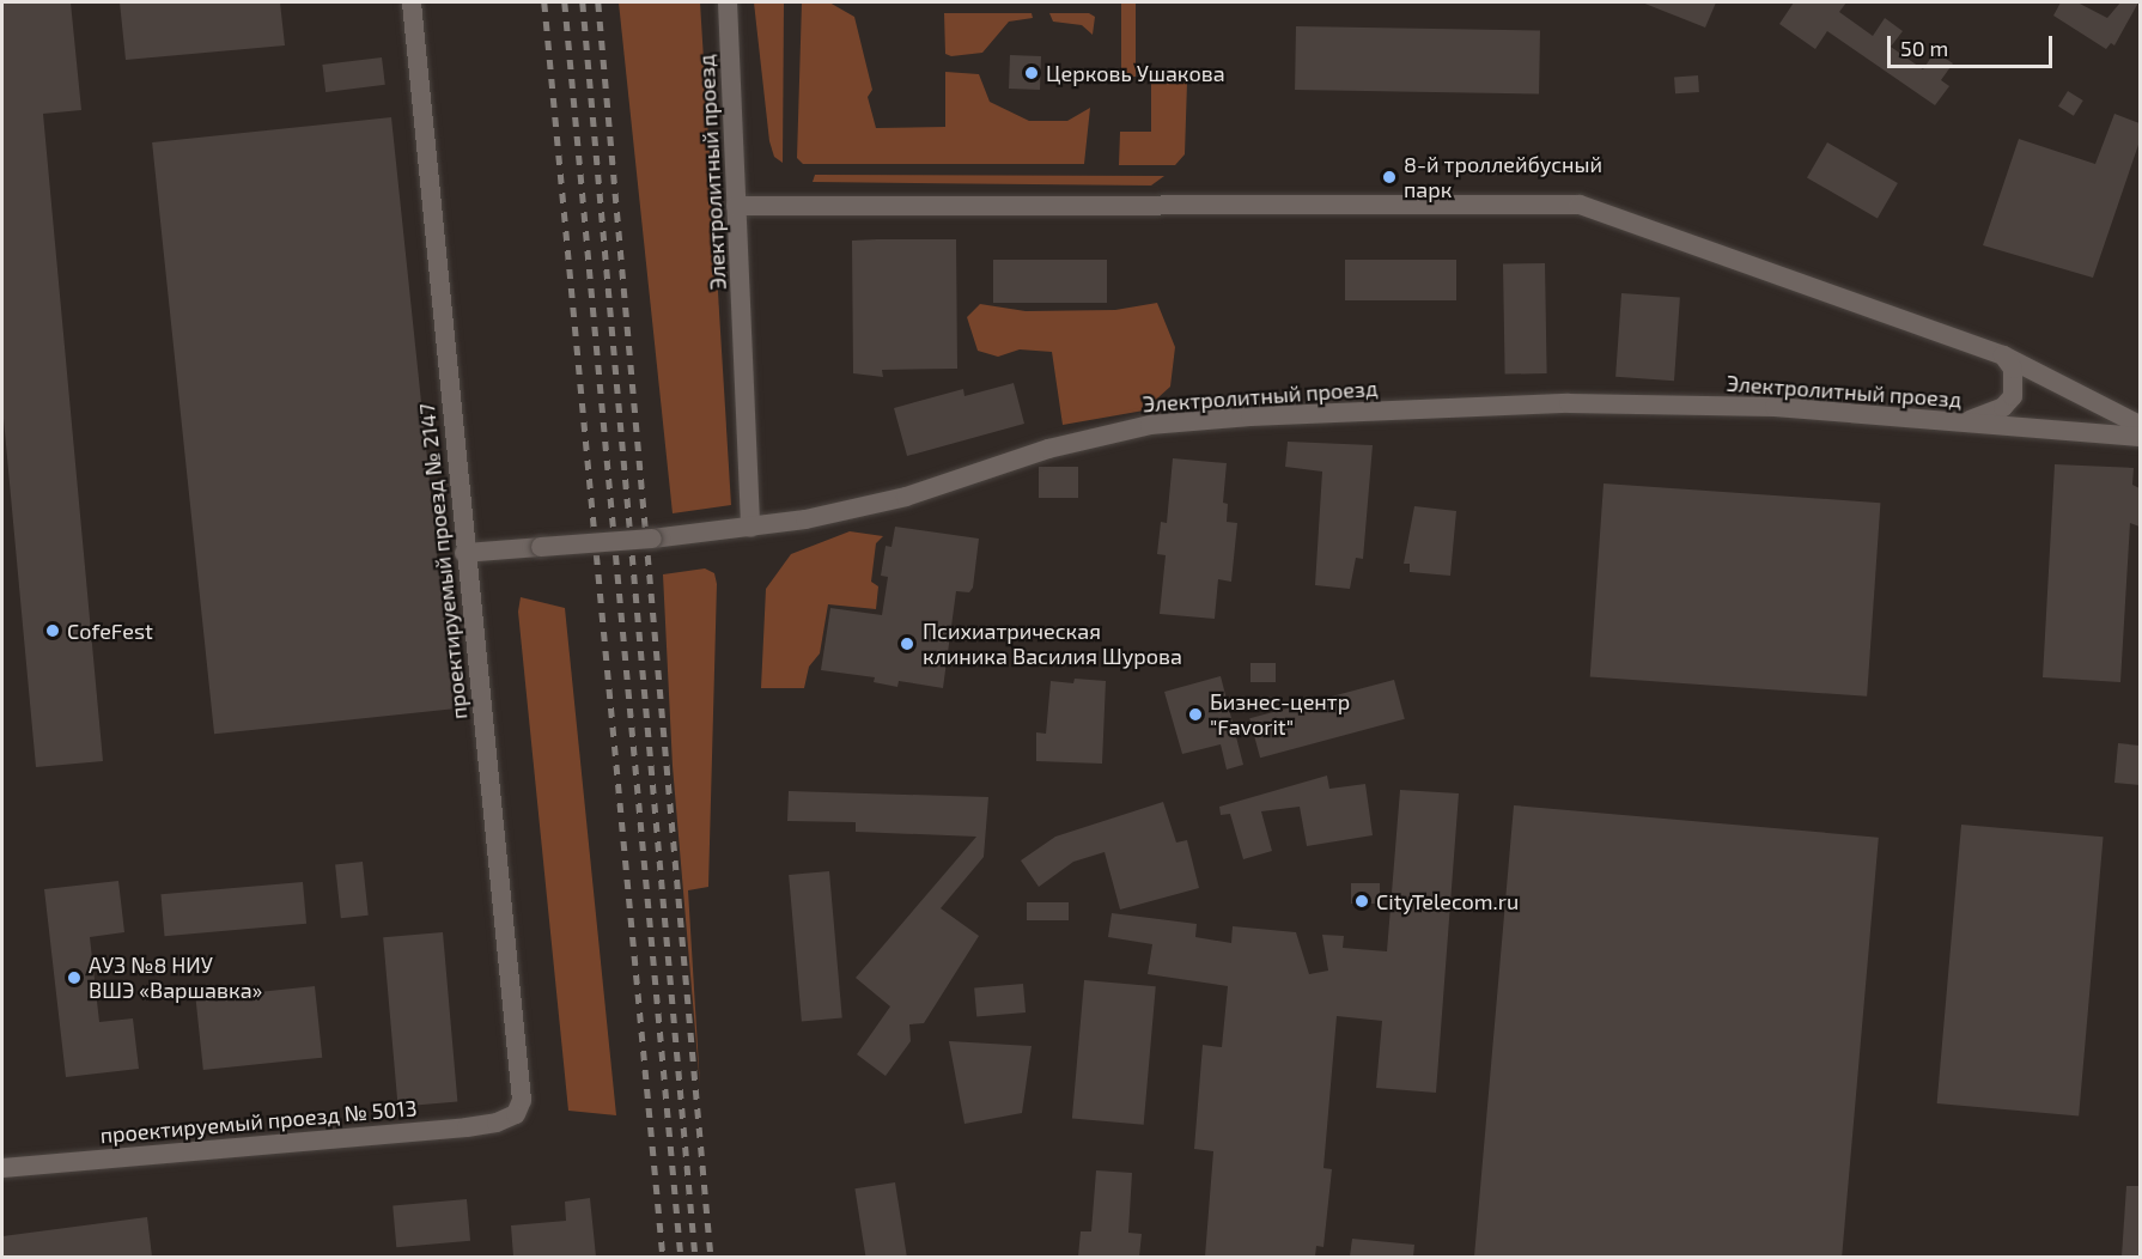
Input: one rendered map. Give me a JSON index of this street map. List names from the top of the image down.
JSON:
{
  "streets": {
    "street": ["Электролитный проезд", "проектируемый проезд № 2147", "проектируемый проезд № 5013"]
  },
  "crossings": [
    ["проектируемый проезд № 2147", "проектируемый проезд № 5013"]
  ],
  "places": [
    "Церковь Ушакова",
    "8-й троллейбусный парк",
    "CofeFest",
    "Психиатрическая клиника Василия Шурова",
    "Бизнес-центр \"Favorit\"",
    "CityTelecom.ru",
    "АУЗ №8 НИУ ВШЭ «Варшавка»"
  ],
  "scale_bar": "50 m"
}
